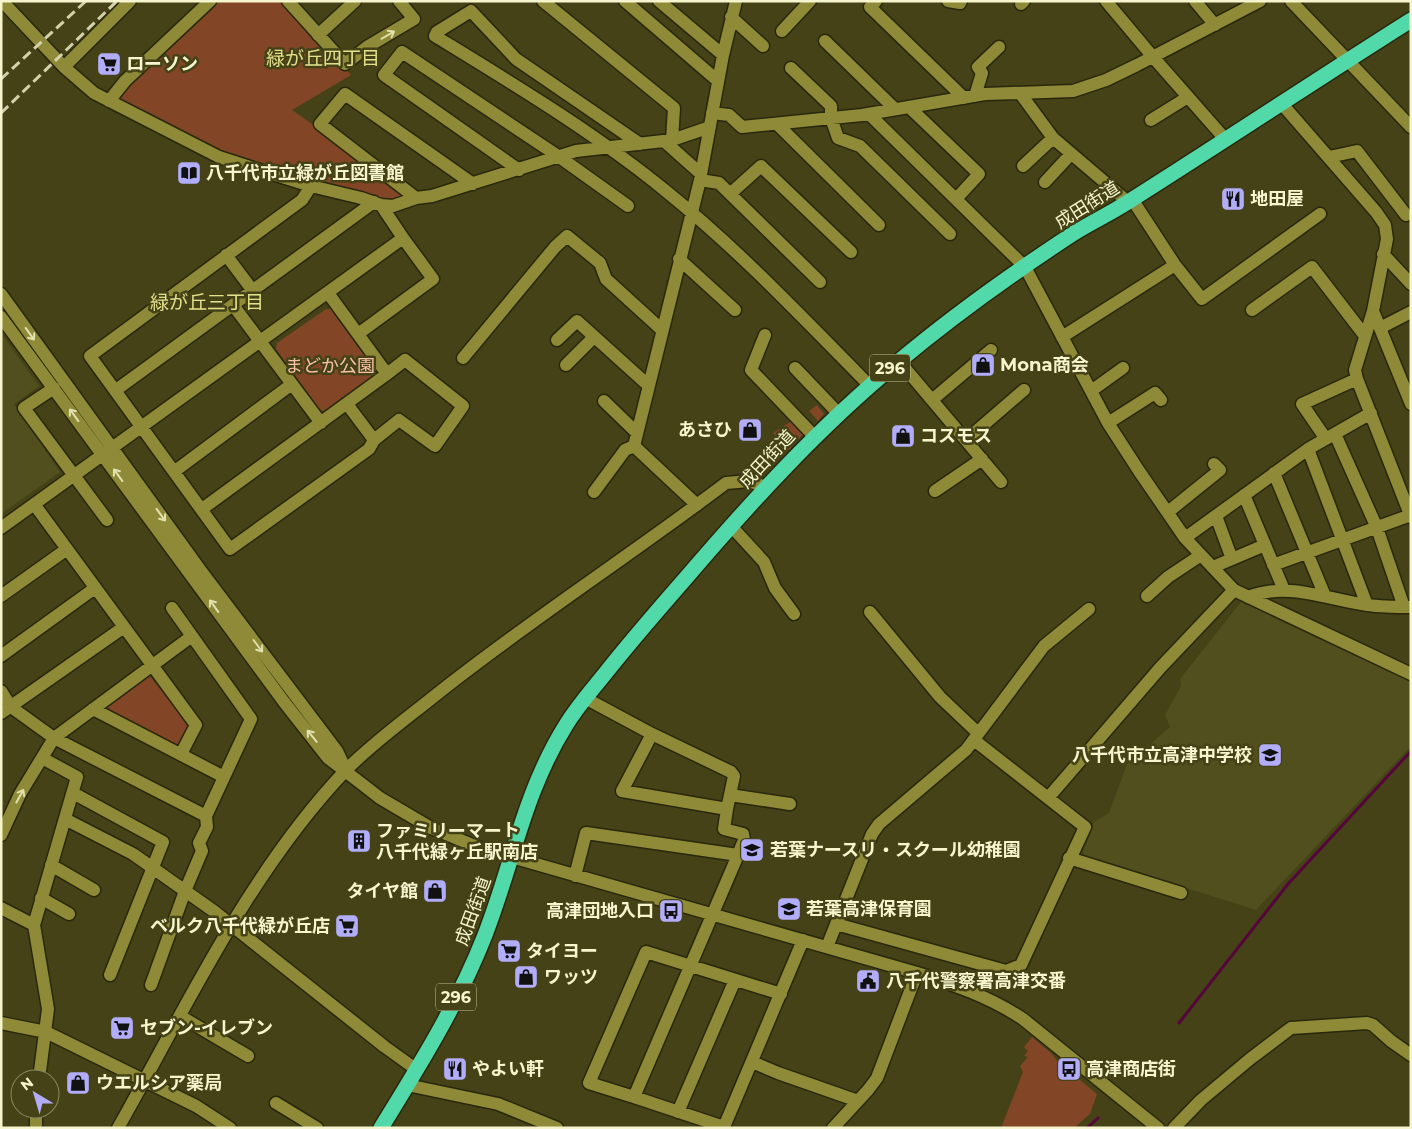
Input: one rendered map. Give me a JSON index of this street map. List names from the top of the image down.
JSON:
{
  "streets": {
    "highway": ["成田街道", "296"]
  },
  "districts": ["緑が丘四丁目", "緑が丘三丁目"],
  "parks": ["まどか公園"],
  "places": {
    "supermarket": [
      "ローソン",
      "ベルク八千代緑が丘店",
      "タイヨー",
      "セブン-イレブン"
    ],
    "library": ["八千代市立緑が丘図書館"],
    "restaurant": ["地田屋", "やよい軒"],
    "shop": [
      "Mona商会",
      "あさひ",
      "コスモス",
      "タイヤ館",
      "ワッツ",
      "ウエルシア薬局"
    ],
    "school or university": ["八千代市立高津中学校", "若葉ナースリ・スクール幼稚園", "若葉高津保育園"],
    "building": ["ファミリーマート 八千代緑ヶ丘駅南店"],
    "bus stop": ["高津団地入口", "高津商店街"],
    "public building": ["八千代警察署高津交番"]
  },
  "north": "top left"
}
